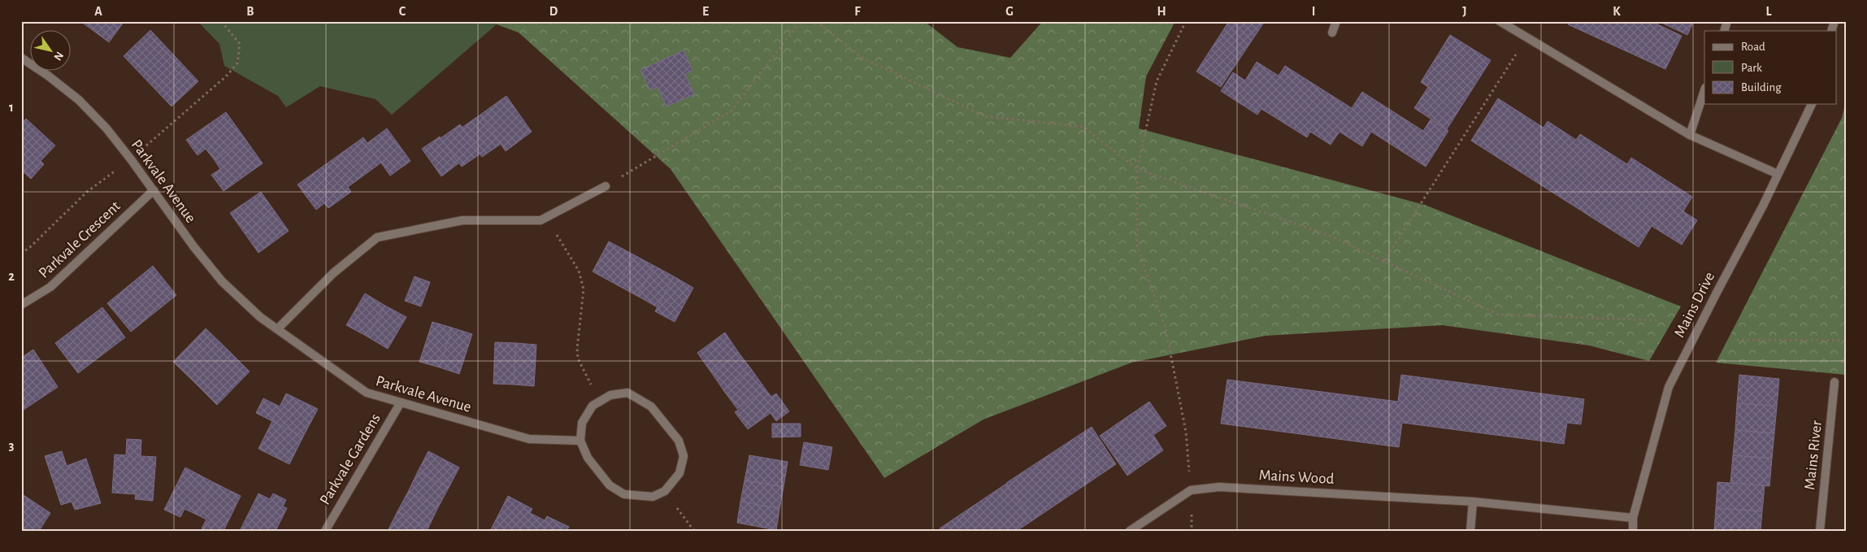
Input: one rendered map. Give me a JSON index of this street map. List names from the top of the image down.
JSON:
{
  "streets": {
    "street": [
      "Parkvale Avenue",
      "Parkvale Crescent",
      "Mains Drive",
      "Mains River",
      "Parkvale Gardens",
      "Mains Wood"
    ]
  },
  "crossings": [
    ["Parkvale Avenue", "Parkvale Crescent"],
    ["Parkvale Avenue", "Parkvale Gardens"],
    ["Mains Drive", "Mains Wood"]
  ],
  "legend": ["Road", "Park", "Building"],
  "north": "bottom right",
  "grid": {
    "columns": [
      "A",
      "B",
      "C",
      "D",
      "E",
      "F",
      "G",
      "H",
      "I",
      "J",
      "K",
      "L"
    ],
    "rows": ["1", "2", "3"]
  }
}
